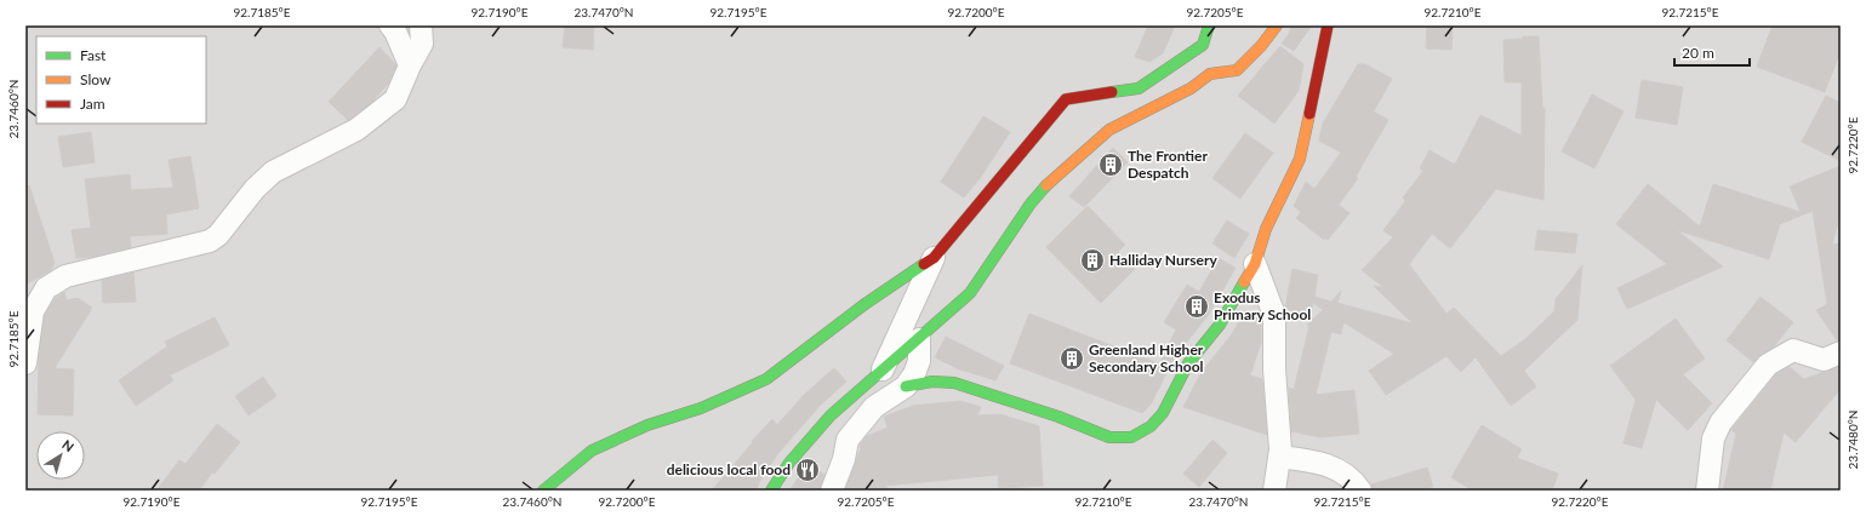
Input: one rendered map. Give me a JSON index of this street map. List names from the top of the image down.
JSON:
{
  "places": {
    "building": [
      "The Frontier Despatch",
      "Halliday Nursery",
      "Exodus Primary School",
      "Greenland Higher Secondary School"
    ],
    "restaurant": ["delicious local food"]
  },
  "legend": ["Fast", "Slow", "Jam"],
  "scale_bar": "20 m",
  "north": "top right",
  "coordinates": [
    "92.7185°E",
    "92.7190°E",
    "23.7470°N",
    "92.7195°E",
    "92.7200°E",
    "92.7205°E",
    "92.7210°E",
    "92.7215°E",
    "23.7460°N",
    "92.7220°E",
    "23.7480°N"
  ]
}
